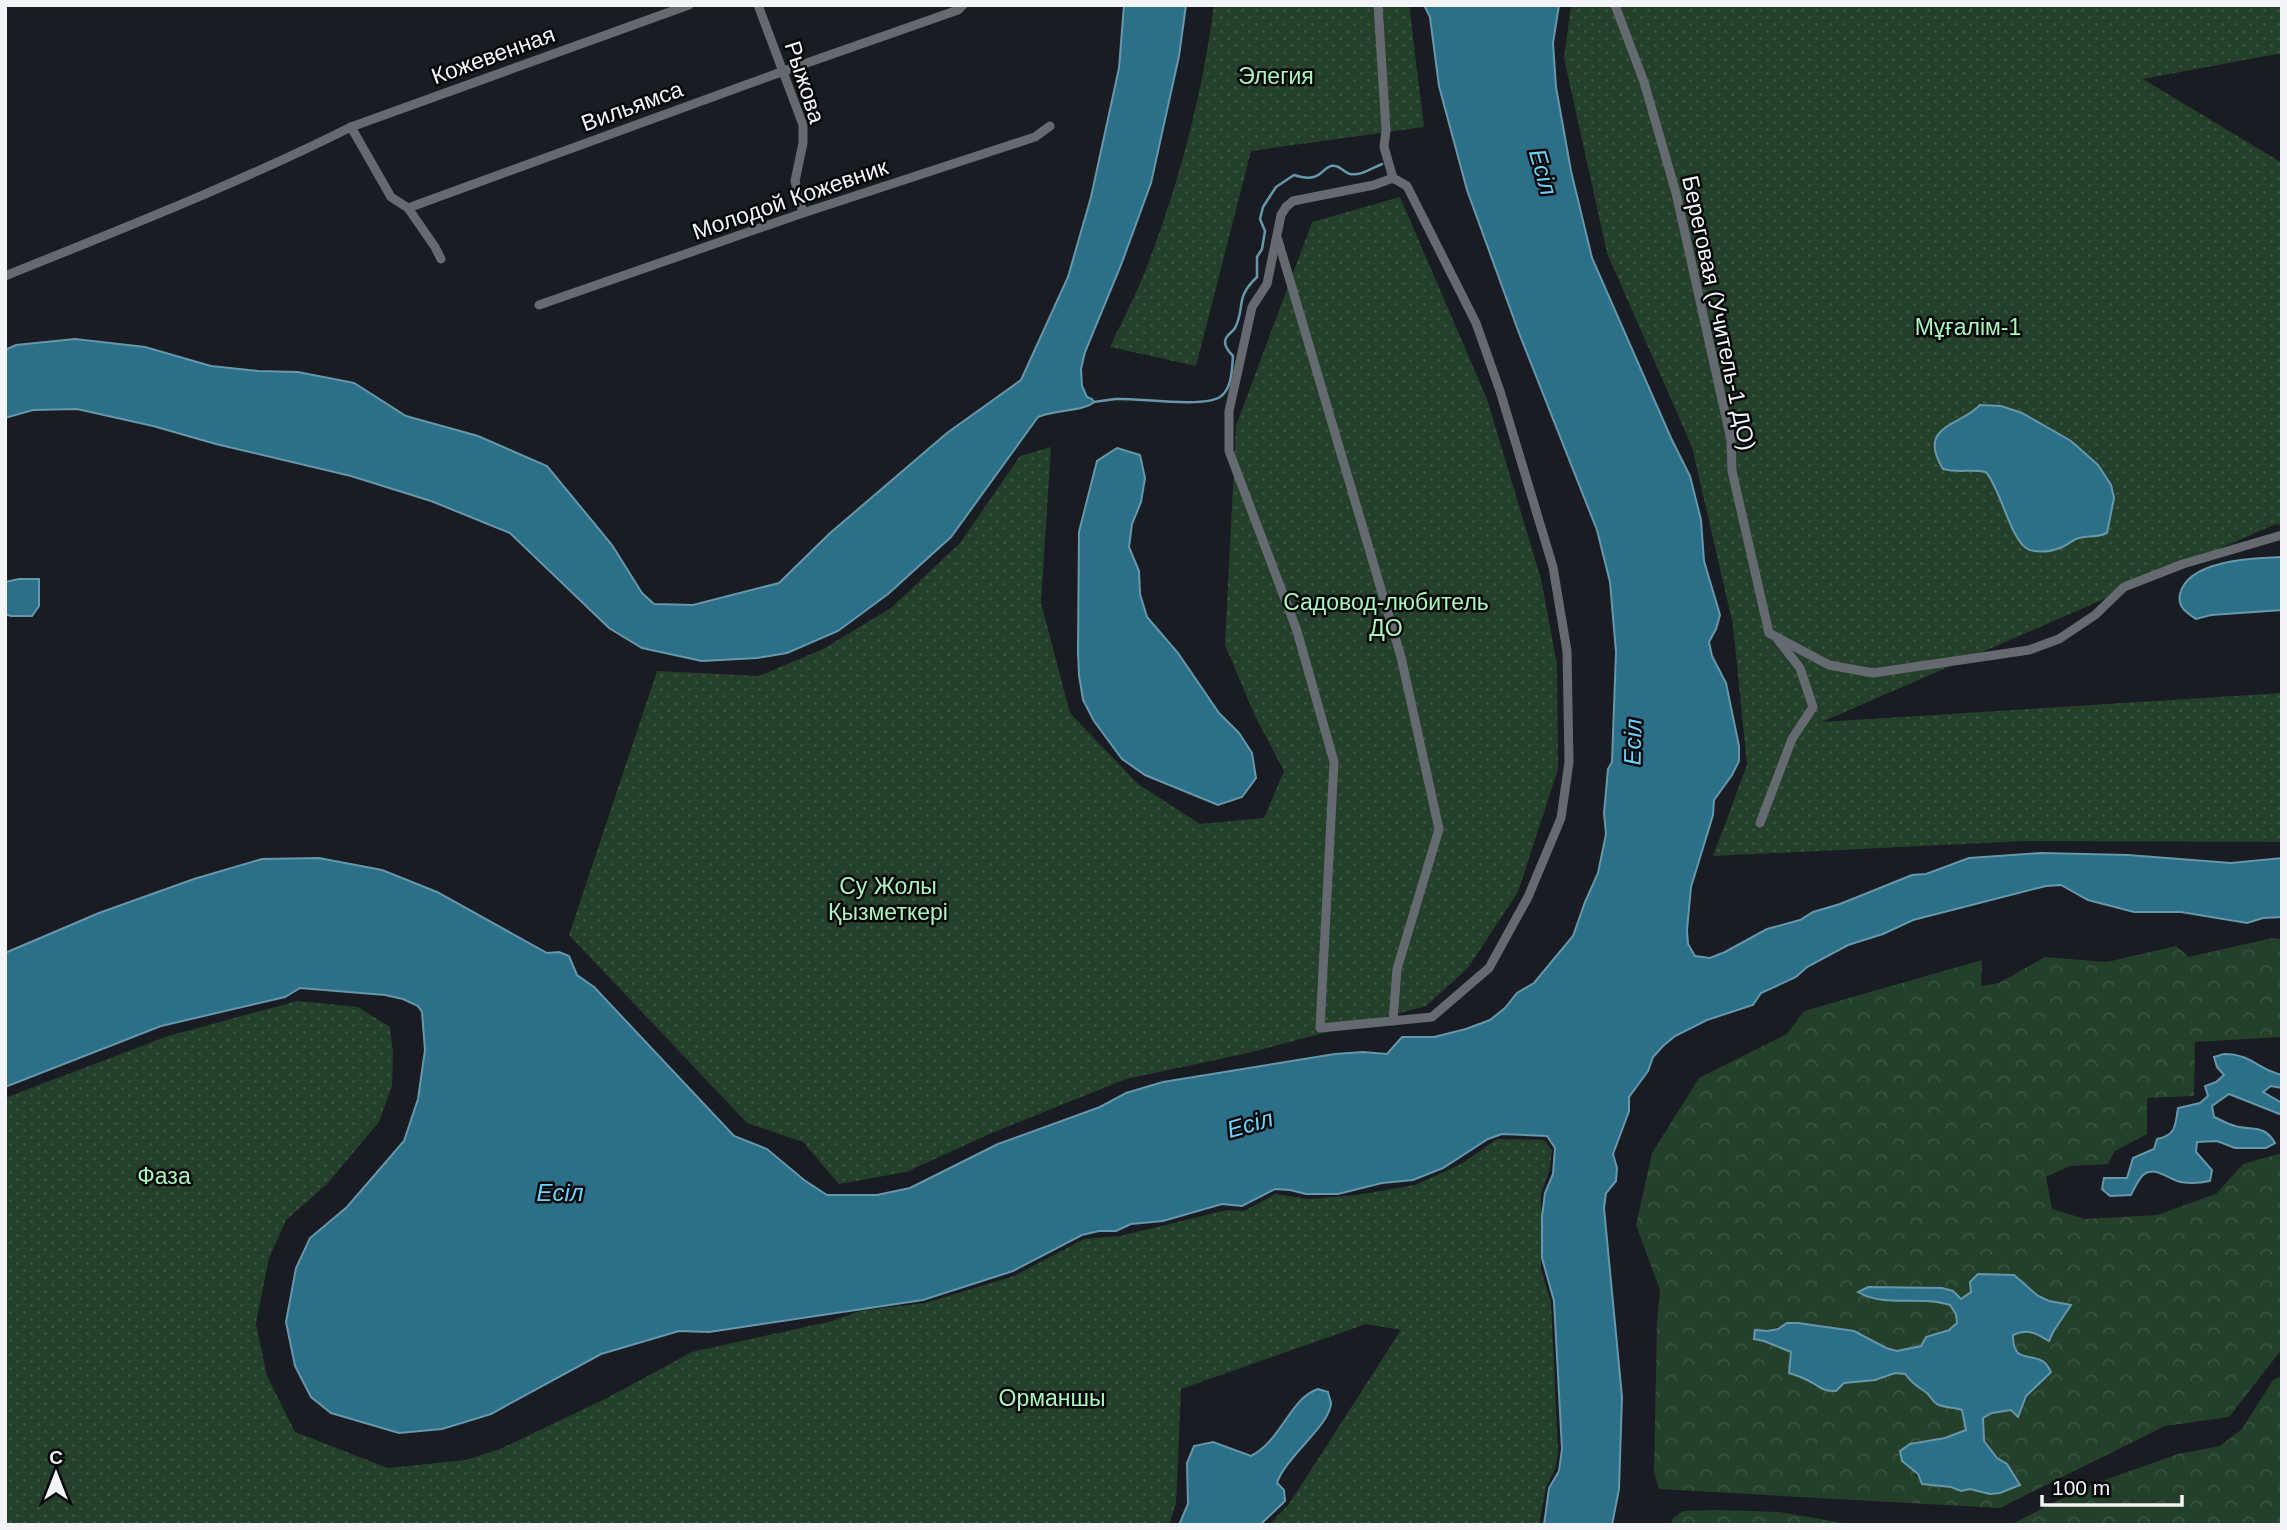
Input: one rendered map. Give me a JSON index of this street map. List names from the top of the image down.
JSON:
{
  "streets": {
    "street": [
      "Кожевенная",
      "Рыжова",
      "Вильямса",
      "Молодой Кожевник",
      "Береговая (Учитель-1 ДО)"
    ]
  },
  "crossings": [
    ["Рыжова", "Вильямса"],
    ["Рыжова", "Молодой Кожевник"]
  ],
  "water": ["Есіл"],
  "parks": [
    "Элегия",
    "Мұғалім-1",
    "Садовод-любитель ДО",
    "Су Жолы Қызметкері",
    "Фаза",
    "Орманшы"
  ],
  "scale_bar": "100 m",
  "north": "top"
}
